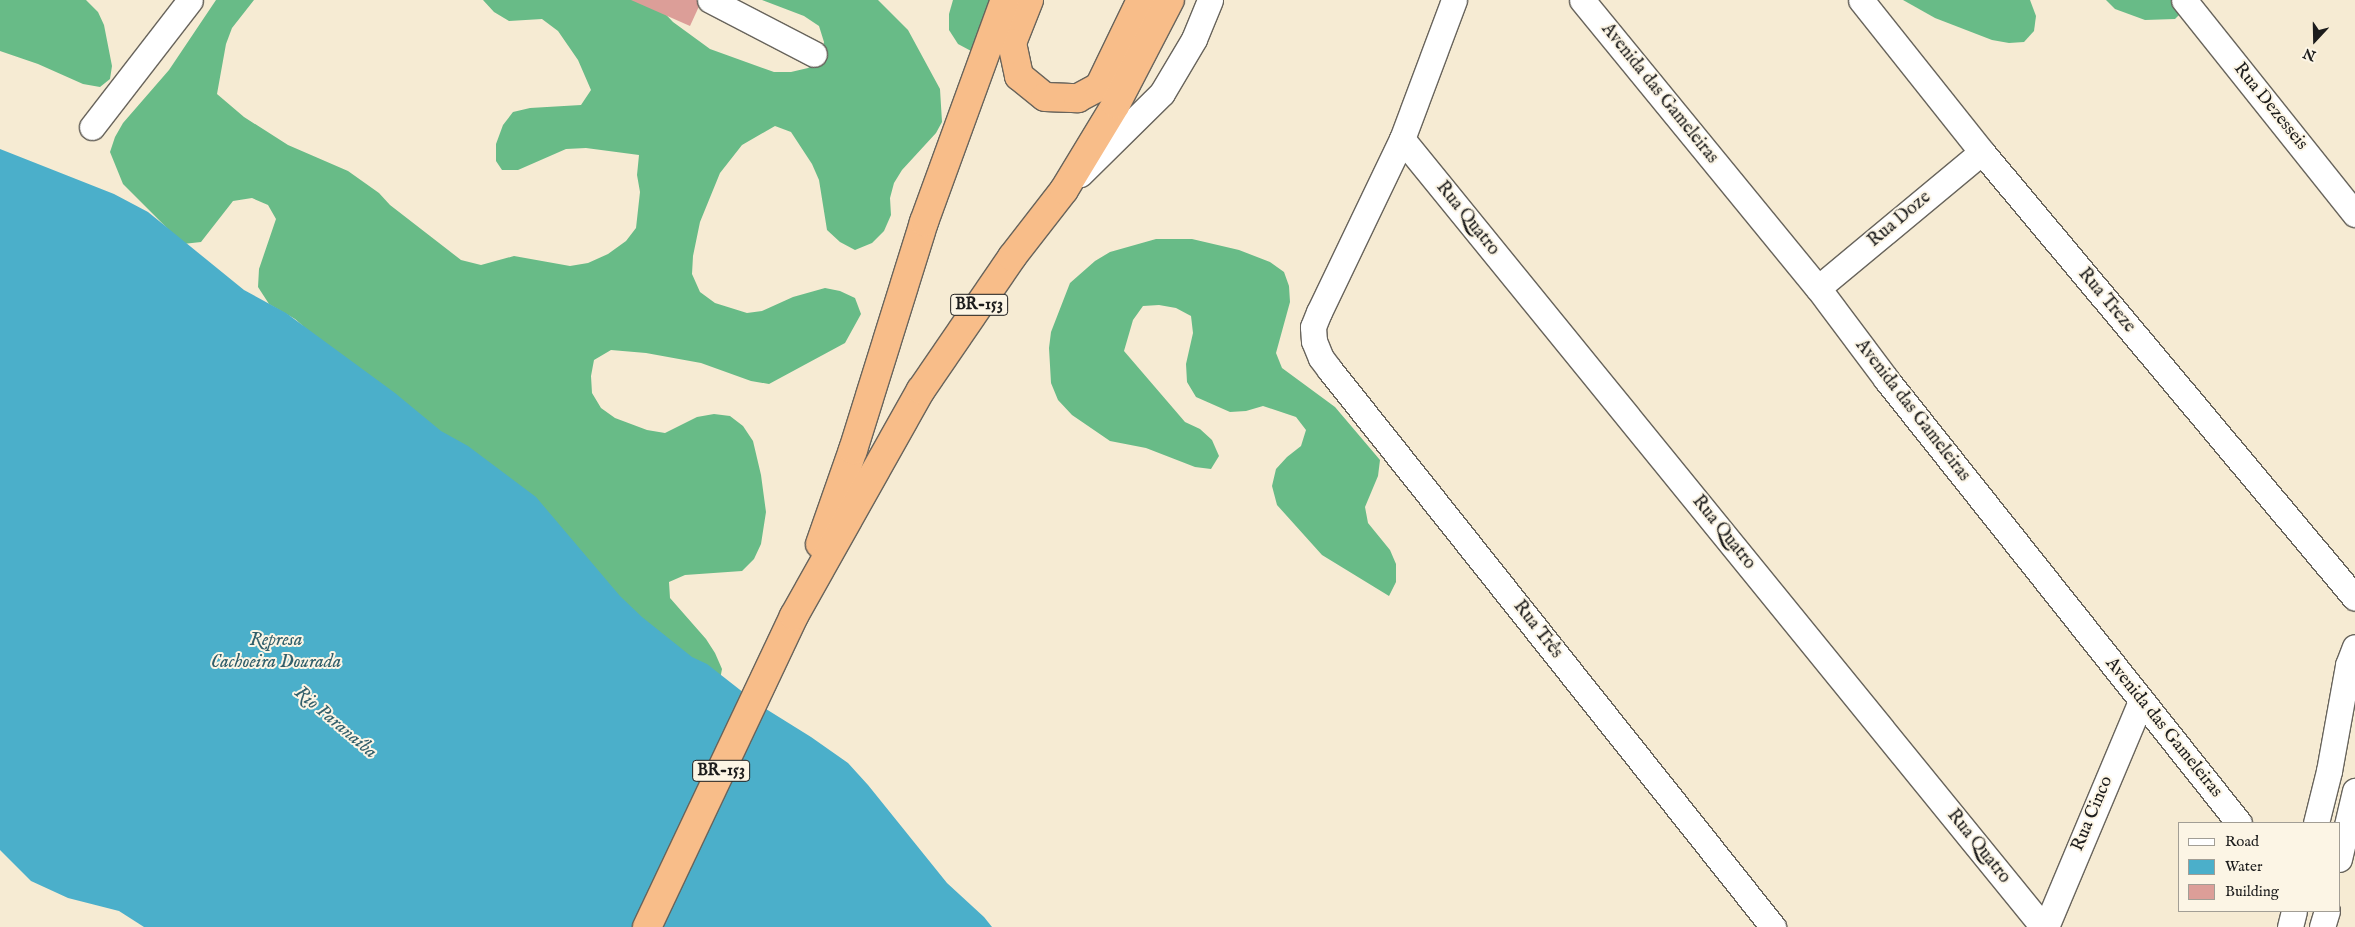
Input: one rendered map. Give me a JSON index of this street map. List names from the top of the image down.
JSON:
{
  "streets": {
    "highway": ["BR-153"],
    "street": [
      "Avenida das Gameleiras",
      "Rua Dezesseis",
      "Rua Quatro",
      "Rua Doze",
      "Rua Treze",
      "Rua Três",
      "Rua Cinco"
    ]
  },
  "crossings": [
    ["Avenida das Gameleiras", "Rua Doze"],
    ["Avenida das Gameleiras", "Rua Cinco"],
    ["Rua Quatro", "Rua Três"],
    ["Rua Quatro", "Rua Cinco"],
    ["Rua Doze", "Rua Treze"]
  ],
  "water": ["Represa Cachoeira Dourada", "Rio Paranaíba"],
  "legend": ["Road", "Water", "Building"],
  "north": "bottom"
}
